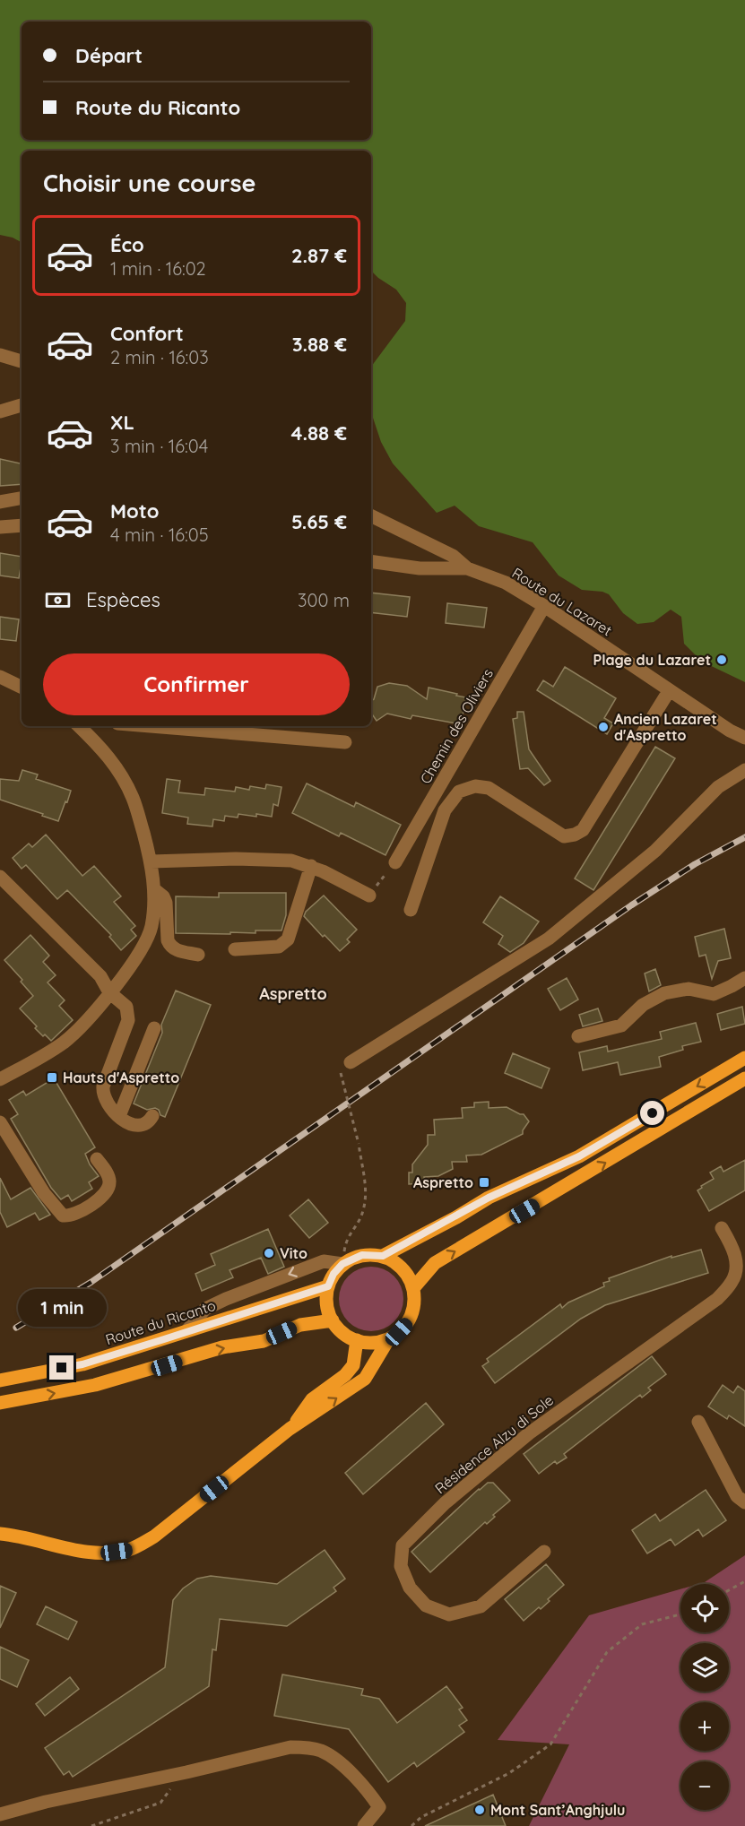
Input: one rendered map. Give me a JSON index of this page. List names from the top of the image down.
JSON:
{
  "streets": {
    "main road": ["Route du Ricanto"],
    "street": ["Route du Lazaret", "Chemin des Oliviers", "Résidence Alzu di Sole"]
  },
  "crossings": [
    ["Route du Lazaret", "Chemin des Oliviers"]
  ],
  "districts": ["Aspretto"],
  "places": {
    "other": [
      "Plage du Lazaret",
      "Ancien Lazaret d'Aspretto",
      "Vito",
      "Mont Sant’Anghjulu"
    ],
    "transit": ["Hauts d'Aspretto", "Aspretto"]
  },
  "page": {
    "banner": ["Départ", "Route du Ricanto"],
    "heading": "Choisir une course",
    "list": [
      {
        "name": "Éco",
        "note": "1 min · 16:02",
        "value": "2.87 €"
      },
      {
        "name": "Confort",
        "note": "2 min · 16:03",
        "value": "3.88 €"
      },
      {
        "name": "XL",
        "note": "3 min · 16:04",
        "value": "4.88 €"
      },
      {
        "name": "Moto",
        "note": "4 min · 16:05",
        "value": "5.65 €"
      }
    ],
    "pay": ["Espèces", "300 m"],
    "buttons": "Confirmer",
    "bubble": "1 min",
    "map_buttons": ["+", "−"]
  }
}
